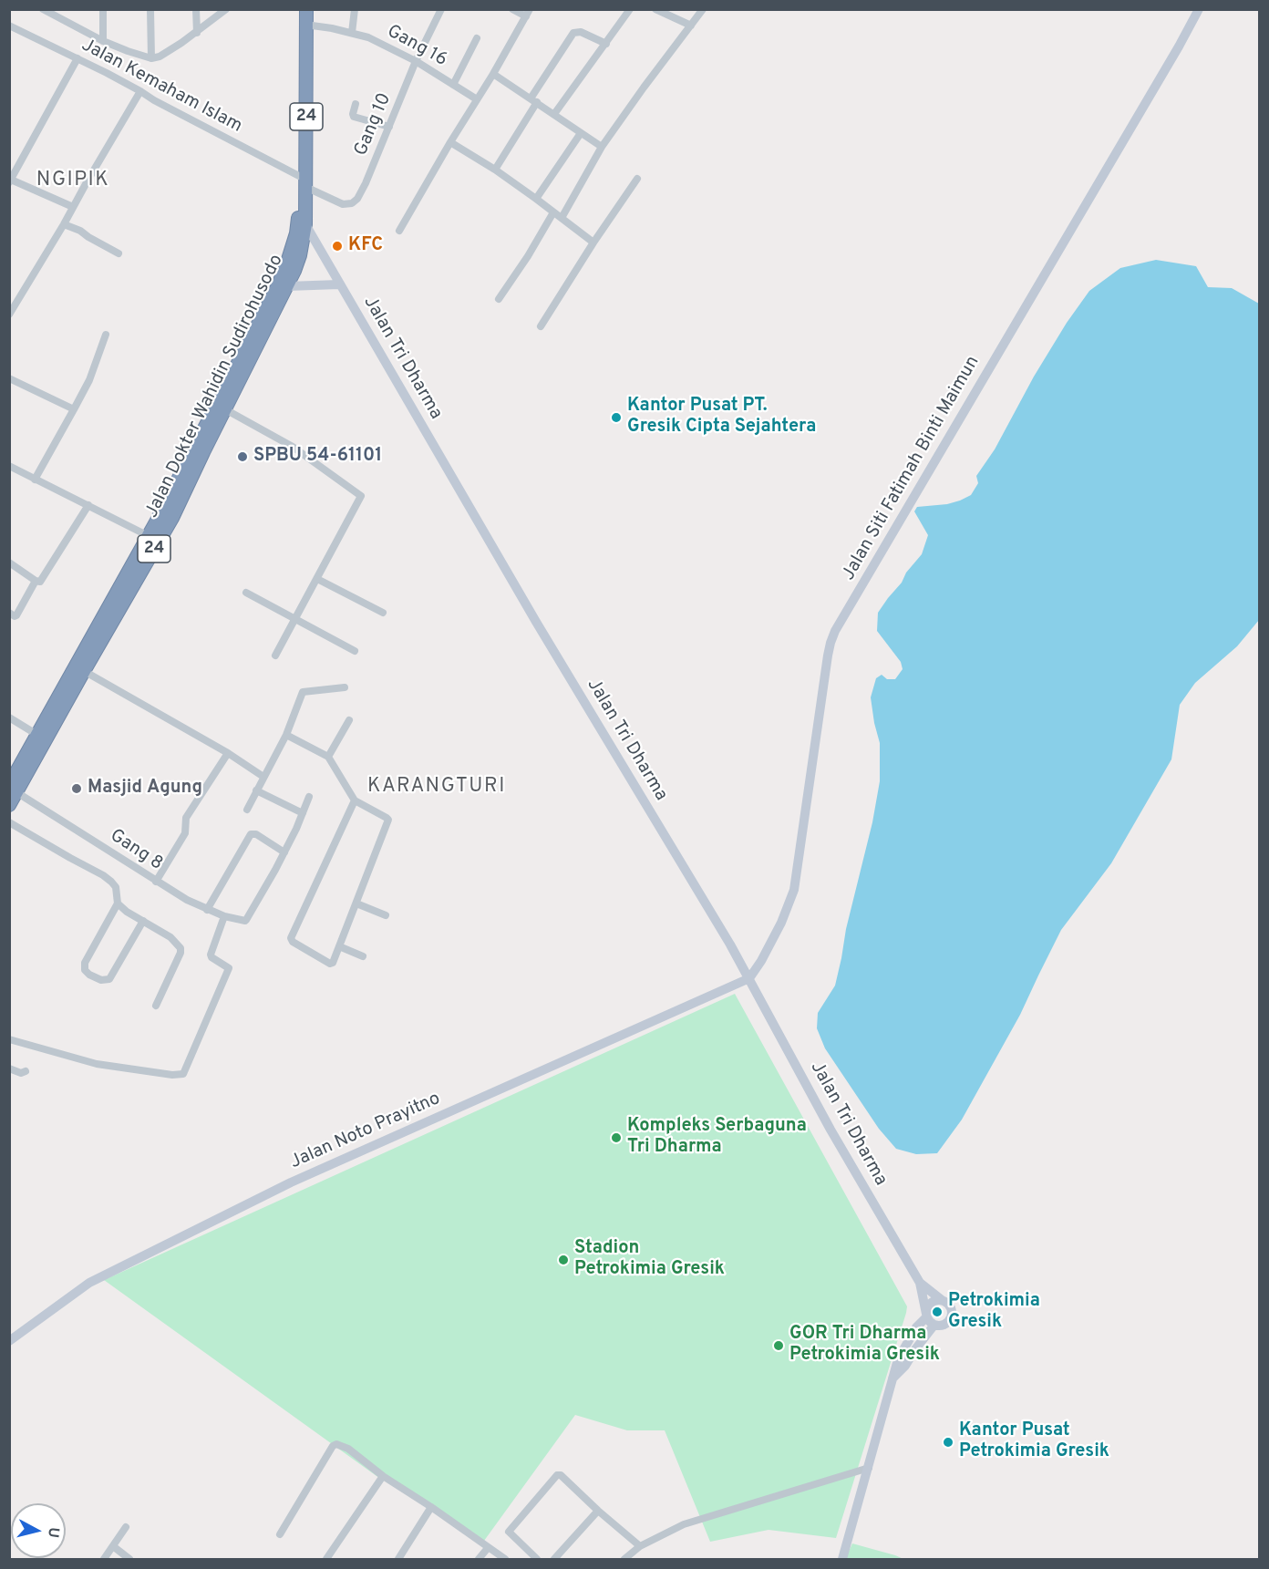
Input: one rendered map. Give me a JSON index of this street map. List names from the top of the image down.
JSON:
{
  "streets": {
    "highway": ["24", "Jalan Dokter Wahidin Sudirohusodo"],
    "street": [
      "Gang 16",
      "Jalan Kemaham Islam",
      "Gang 10",
      "Jalan Tri Dharma",
      "Jalan Siti Fatimah Binti Maimun",
      "Gang 8",
      "Jalan Noto Prayitno"
    ]
  },
  "crossings": [
    ["Gang 16", "Gang 10"],
    ["Gang 16", "Jalan Dokter Wahidin Sudirohusodo"],
    ["Jalan Kemaham Islam", "Gang 10"],
    ["Jalan Kemaham Islam", "Jalan Dokter Wahidin Sudirohusodo"],
    ["Gang 10", "Jalan Dokter Wahidin Sudirohusodo"],
    ["Jalan Tri Dharma", "Jalan Dokter Wahidin Sudirohusodo"],
    ["Jalan Tri Dharma", "Jalan Siti Fatimah Binti Maimun"],
    ["Jalan Tri Dharma", "Jalan Noto Prayitno"],
    ["Jalan Dokter Wahidin Sudirohusodo", "Gang 8"],
    ["Jalan Siti Fatimah Binti Maimun", "Jalan Noto Prayitno"]
  ],
  "districts": ["NGIPIK", "KARANGTURI"],
  "places": [
    "KFC",
    "Kantor Pusat PT. Gresik Cipta Sejahtera",
    "SPBU 54-61101",
    "Masjid Agung",
    "Kompleks Serbaguna Tri Dharma",
    "Stadion Petrokimia Gresik",
    "Petrokimia Gresik",
    "GOR Tri Dharma Petrokimia Gresik",
    "Kantor Pusat Petrokimia Gresik"
  ],
  "north": "right"
}
